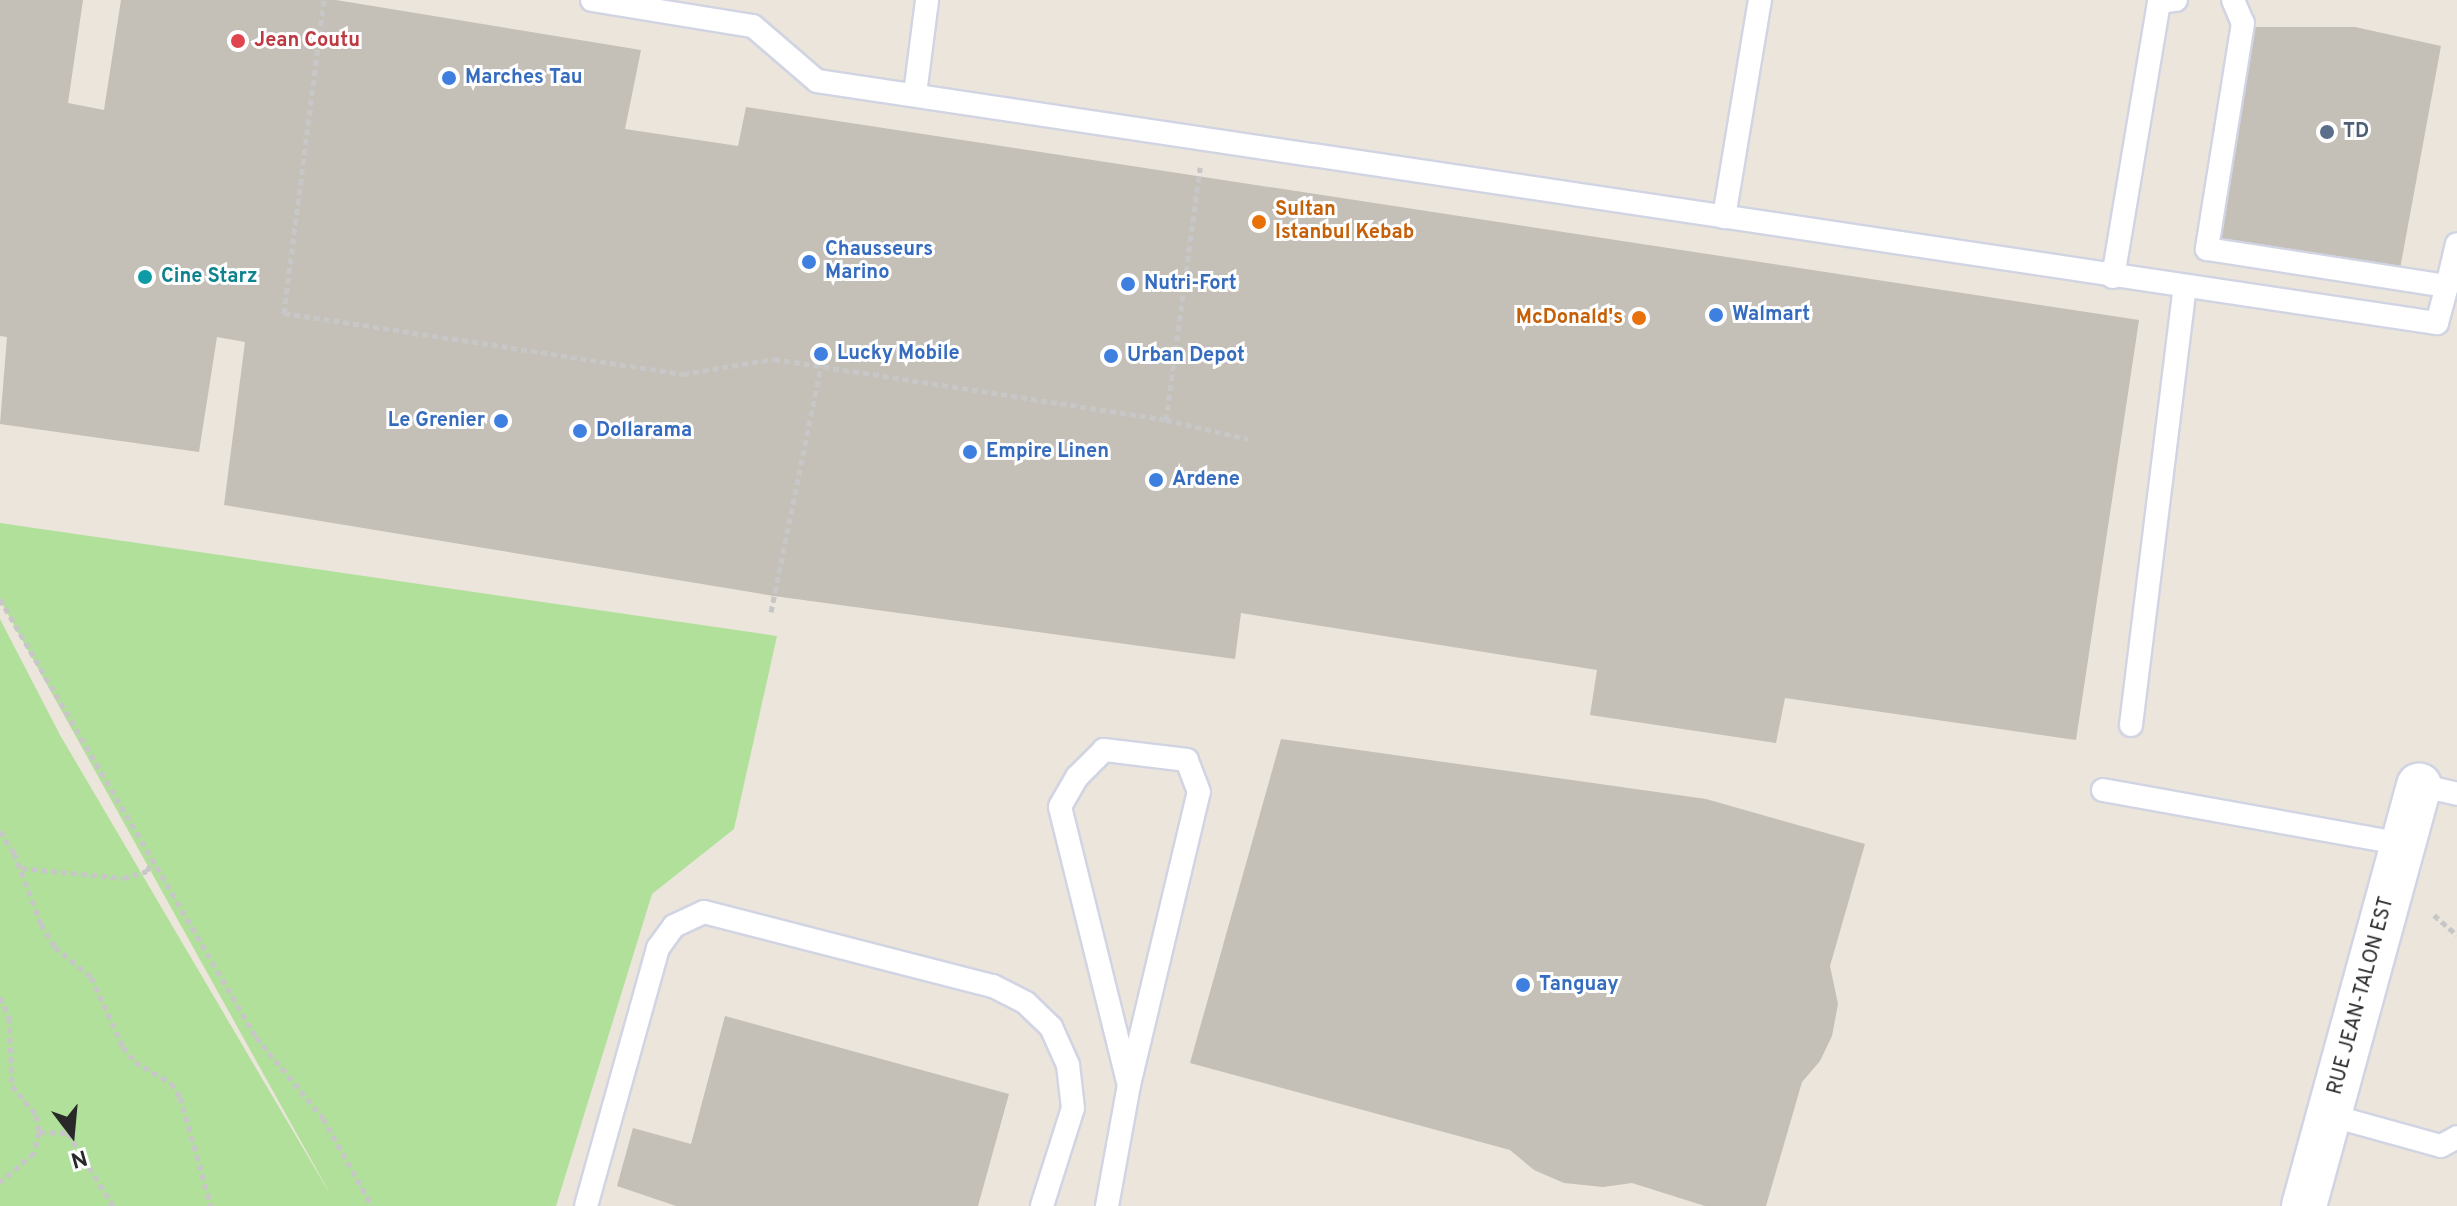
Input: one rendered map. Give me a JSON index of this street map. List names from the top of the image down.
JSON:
{
  "streets": {
    "main road": ["RUE JEAN-TALON EST"]
  },
  "places": [
    "Jean Coutu",
    "Marches Tau",
    "TD",
    "Sultan Istanbul Kebab",
    "Chausseurs Marino",
    "Cine Starz",
    "Nutri-Fort",
    "Walmart",
    "McDonald's",
    "Lucky Mobile",
    "Urban Depot",
    "Le Grenier",
    "Dollarama",
    "Empire Linen",
    "Ardene",
    "Tanguay"
  ],
  "north": "bottom"
}
